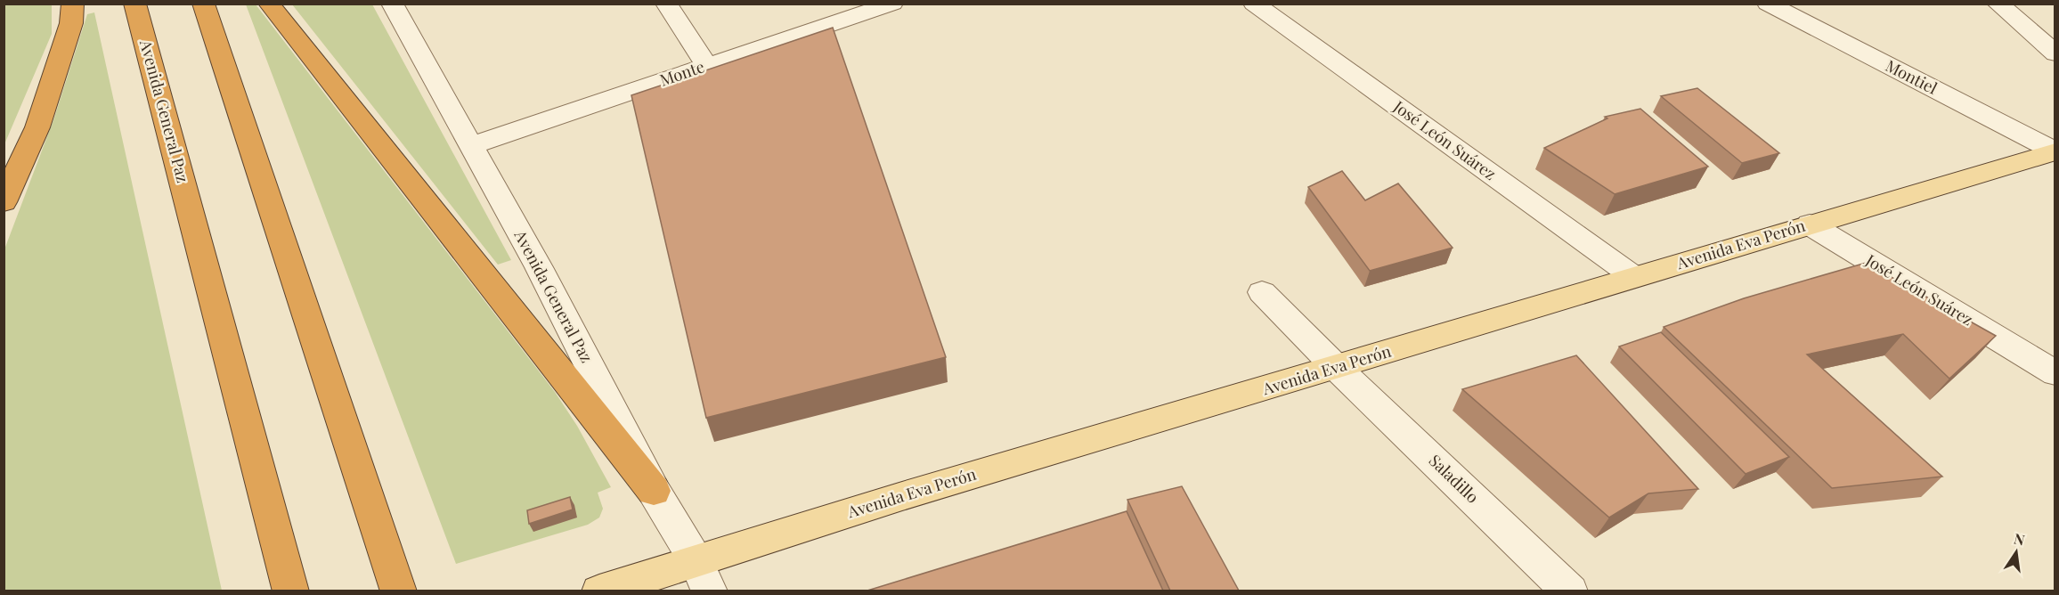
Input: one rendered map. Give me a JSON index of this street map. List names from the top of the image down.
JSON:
{
  "streets": {
    "highway": ["Avenida General Paz"],
    "main road": ["Avenida Eva Perón"],
    "street": [
      "Monte",
      "Montiel",
      "José León Suárez",
      "Saladillo"
    ]
  },
  "crossings": [
    ["Monte", "Avenida General Paz"],
    ["Montiel", "Avenida Eva Perón"],
    ["Avenida General Paz", "Avenida Eva Perón"],
    ["José León Suárez", "Avenida Eva Perón"],
    ["Avenida Eva Perón", "Saladillo"]
  ],
  "north": "top"
}
